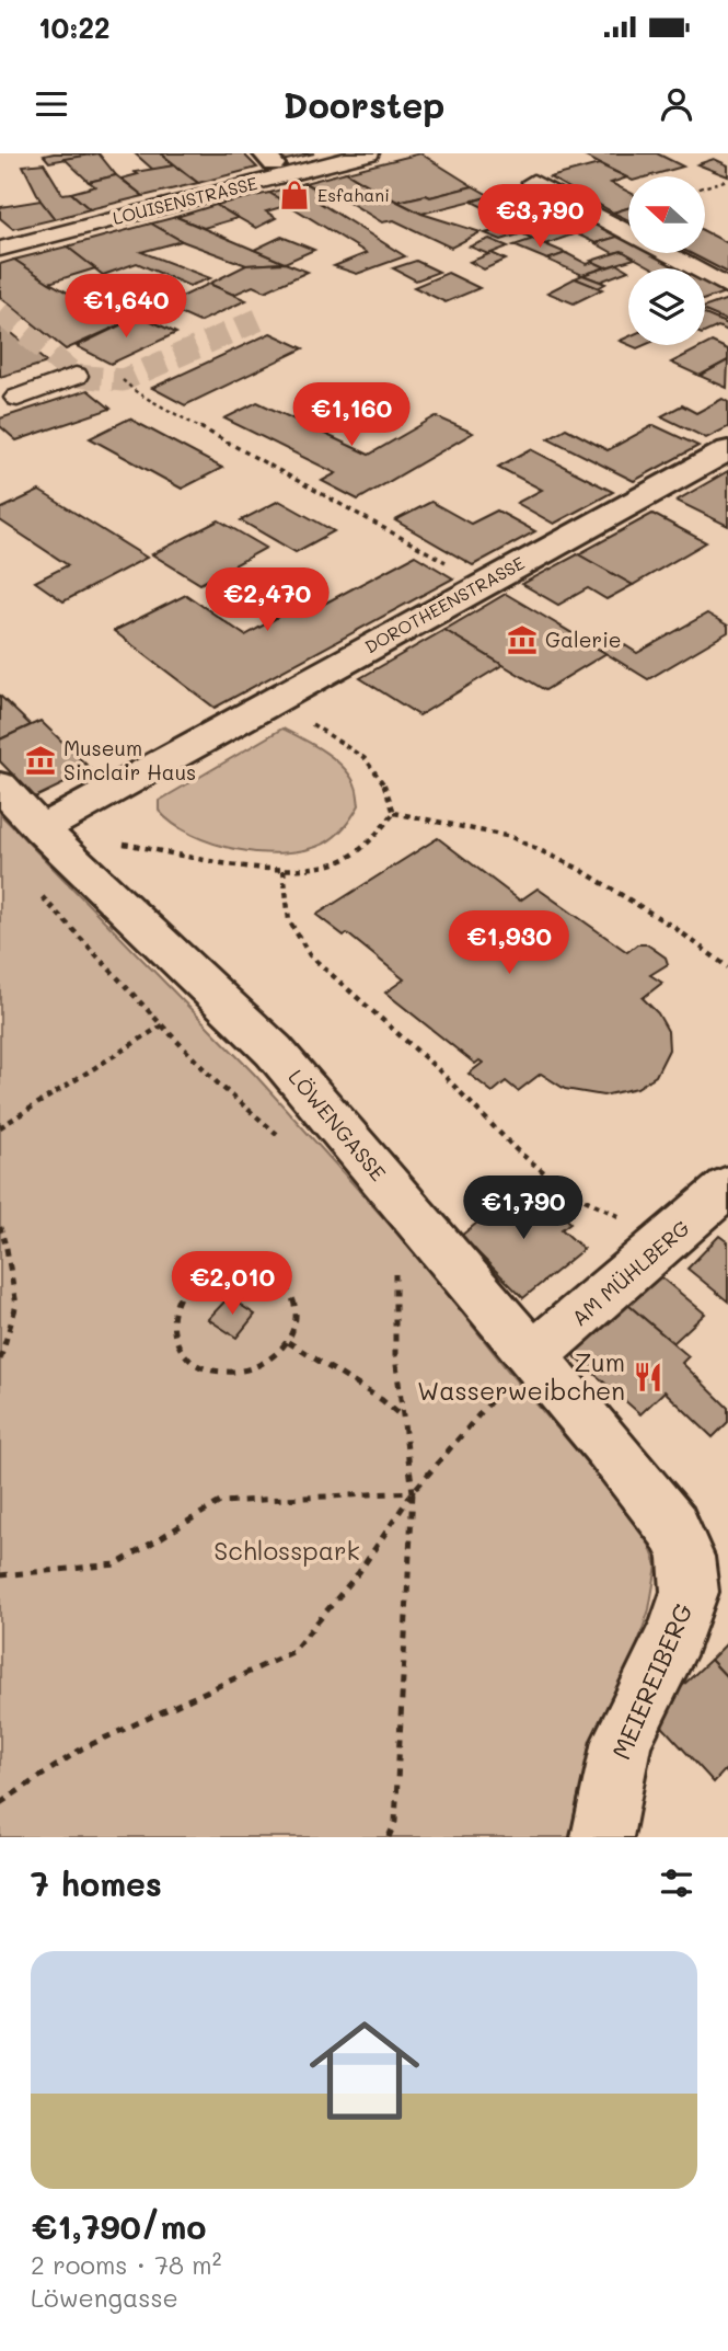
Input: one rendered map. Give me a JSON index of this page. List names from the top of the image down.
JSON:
{
  "streets": {
    "street": [
      "LOUISENSTRASSE",
      "DOROTHEENSTRASSE",
      "LÖWENGASSE",
      "AM MÜHLBERG",
      "MEIEREIBERG"
    ]
  },
  "crossings": [
    ["DOROTHEENSTRASSE", "LÖWENGASSE"],
    ["LÖWENGASSE", "AM MÜHLBERG"],
    ["LÖWENGASSE", "MEIEREIBERG"]
  ],
  "parks": ["Schlosspark"],
  "places": {
    "shop": ["Esfahani"],
    "museum": ["Galerie", "Museum Sinclair Haus"],
    "restaurant": ["Zum Wasserweibchen"]
  },
  "north": "left",
  "page": {
    "status": "10:22",
    "header": "Doorstep",
    "price": [
      "€3,790",
      "€1,640",
      "€1,160",
      "€2,470",
      "€1,930",
      "€1,790",
      "€2,010"
    ],
    "heading": "7 homes",
    "list": [
      {
        "name": "€1,790/mo",
        "note": "2 rooms · 78 m² · Löwengasse"
      }
    ]
  }
}
